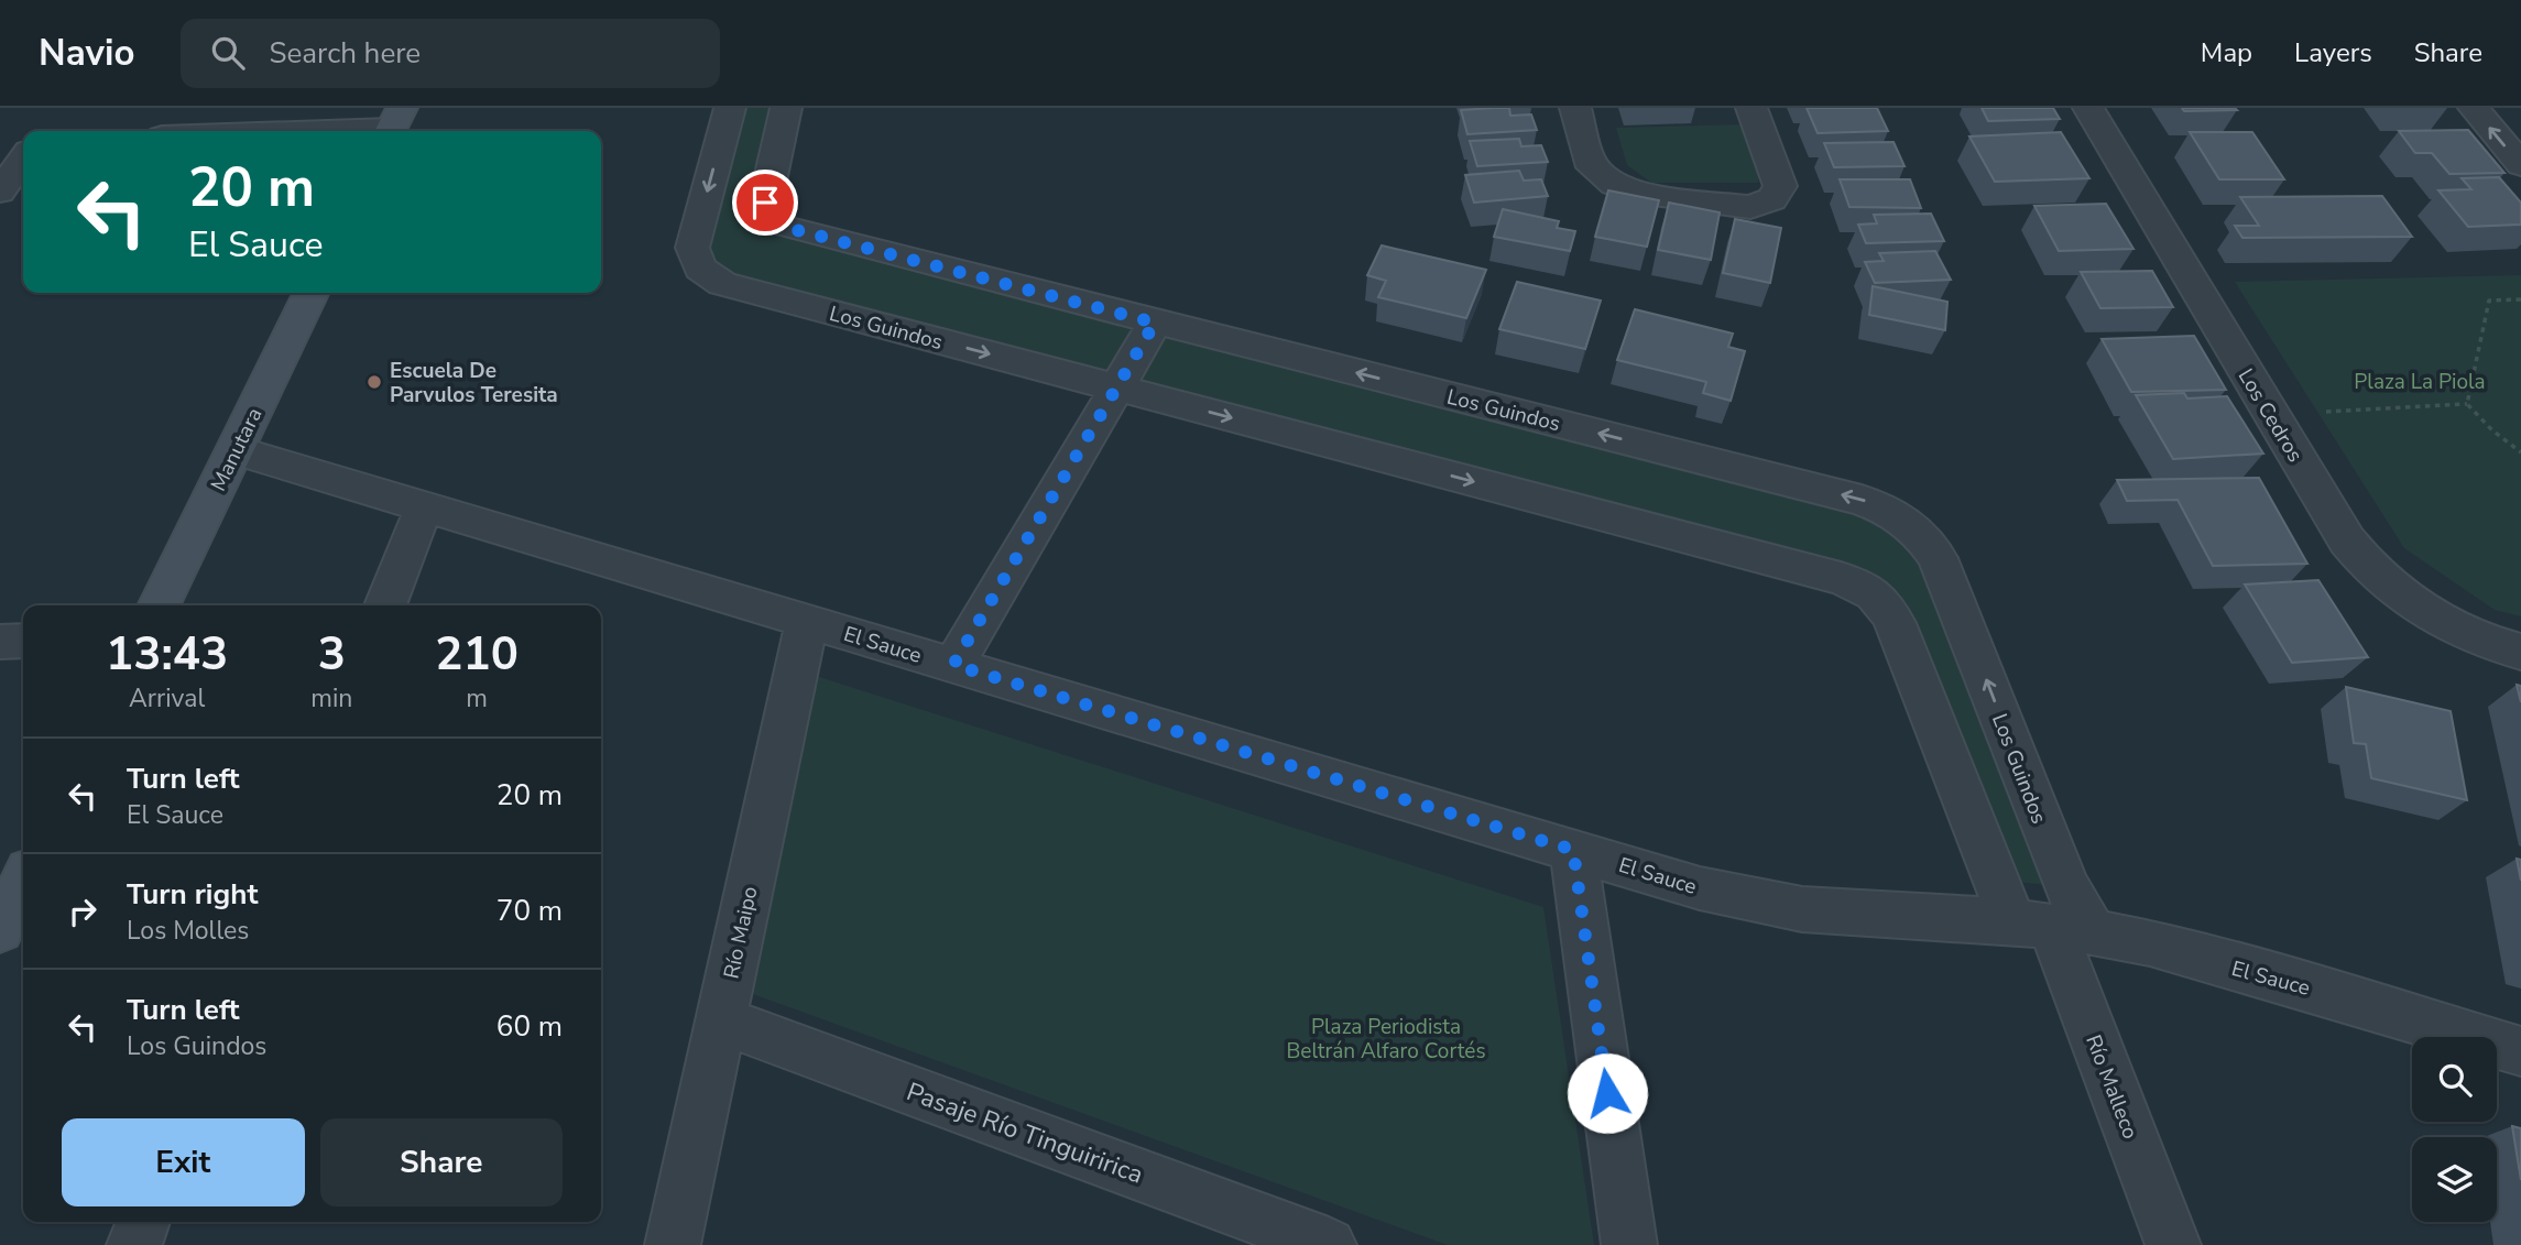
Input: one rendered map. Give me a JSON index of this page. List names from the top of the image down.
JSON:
{
  "streets": {
    "main road": ["Manutara"],
    "street": [
      "Los Guindos",
      "Los Cedros",
      "El Sauce",
      "Río Maipo",
      "Río Malleco",
      "Pasaje Río Tinguiririca"
    ]
  },
  "crossings": [
    ["Los Guindos", "El Sauce"],
    ["Los Guindos", "Río Malleco"],
    ["Manutara", "El Sauce"],
    ["El Sauce", "Río Maipo"],
    ["El Sauce", "Río Malleco"],
    ["Río Maipo", "Pasaje Río Tinguiririca"]
  ],
  "parks": ["Plaza La Piola", "Plaza Periodista Beltrán Alfaro Cortés"],
  "places": ["Escuela De Parvulos Teresita"],
  "page": {
    "header": "Navio",
    "search": "Search here",
    "nav": ["Map", "Layers", "Share"],
    "turn": ["20 m", "El Sauce"],
    "eta": [
      "13:43",
      "Arrival",
      "3",
      "min",
      "210",
      "m"
    ],
    "list": [
      {
        "name": "Turn left",
        "note": "El Sauce",
        "value": "20 m"
      },
      {
        "name": "Turn right",
        "note": "Los Molles",
        "value": "70 m"
      },
      {
        "name": "Turn left",
        "note": "Los Guindos",
        "value": "60 m"
      }
    ],
    "buttons": ["Exit", "Share"]
  }
}
